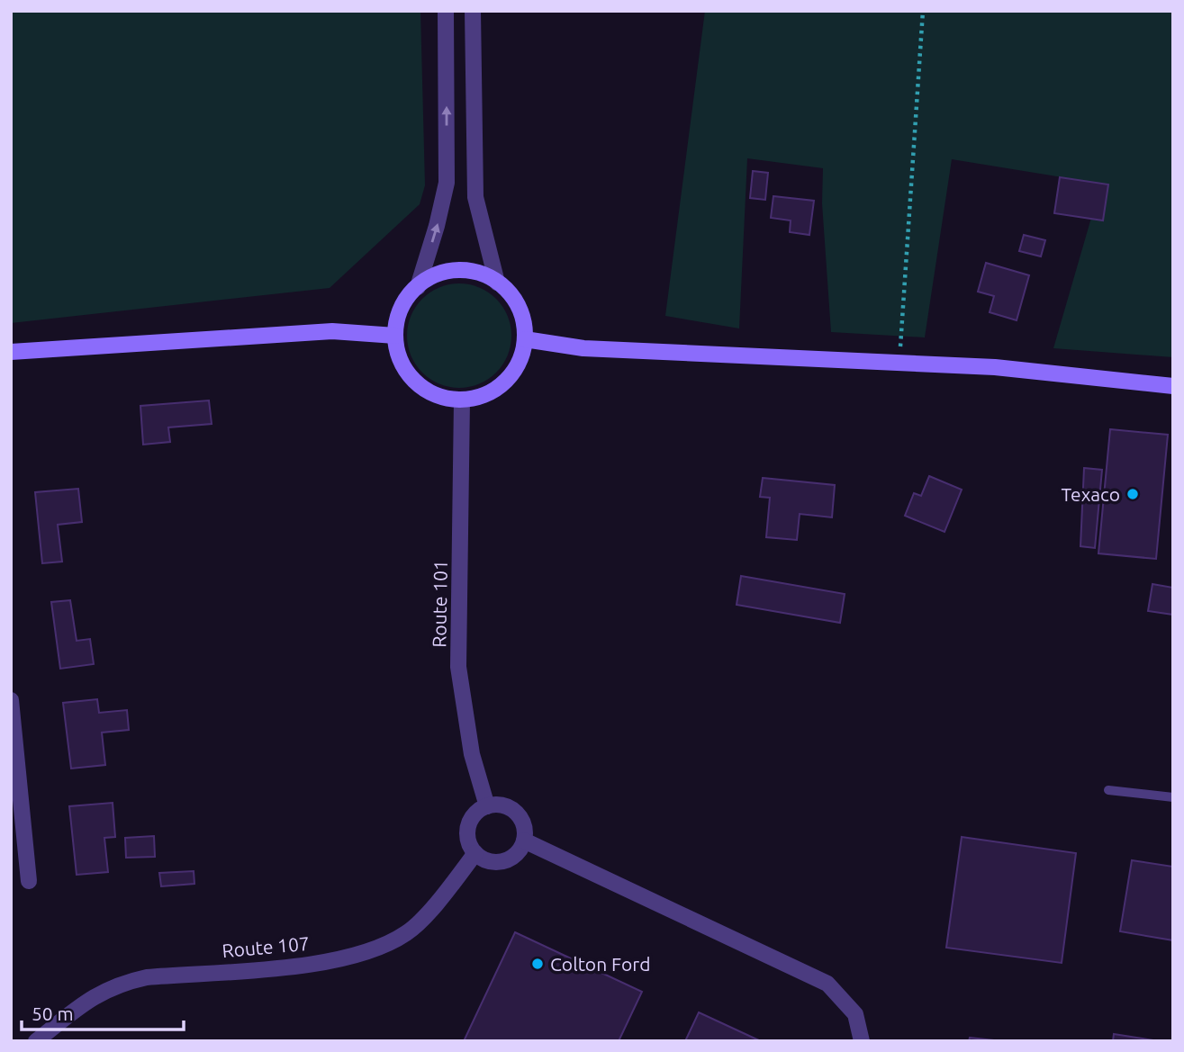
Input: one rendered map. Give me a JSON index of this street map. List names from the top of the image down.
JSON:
{
  "streets": {
    "street": ["Route 101", "Route 107"]
  },
  "crossings": [
    ["Route 101", "Route 107"]
  ],
  "places": ["Texaco", "Colton Ford"],
  "scale_bar": "50 m"
}
